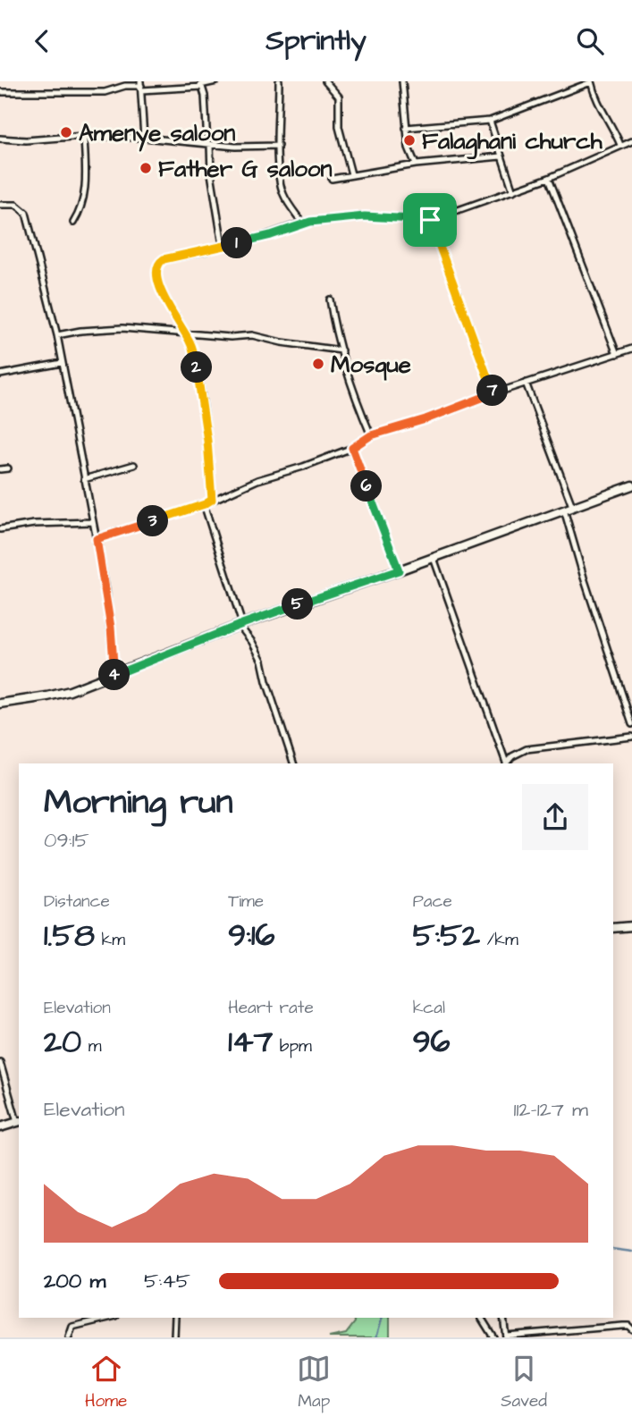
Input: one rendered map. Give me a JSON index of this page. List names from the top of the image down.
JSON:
{
  "places": [
    "Amenye saloon",
    "Falaghani church",
    "Father G saloon",
    "Mosque"
  ],
  "page": {
    "header": "Sprintly",
    "pins": [
      "1",
      "2",
      "7",
      "6",
      "3",
      "5",
      "4"
    ],
    "heading": ["Morning run", "09:15"],
    "stats": [
      ["Distance", "1.58 km"],
      ["Time", "9:16"],
      ["Pace", "5:52 /km"],
      ["Elevation", "20 m"],
      ["Heart rate", "147 bpm"],
      ["kcal", "96"]
    ],
    "chart": ["Elevation", "112–127 m"],
    "list": [
      {
        "name": "200 m",
        "note": "5:45"
      }
    ],
    "tabs": ["Home", "Map", "Saved"]
  }
}
